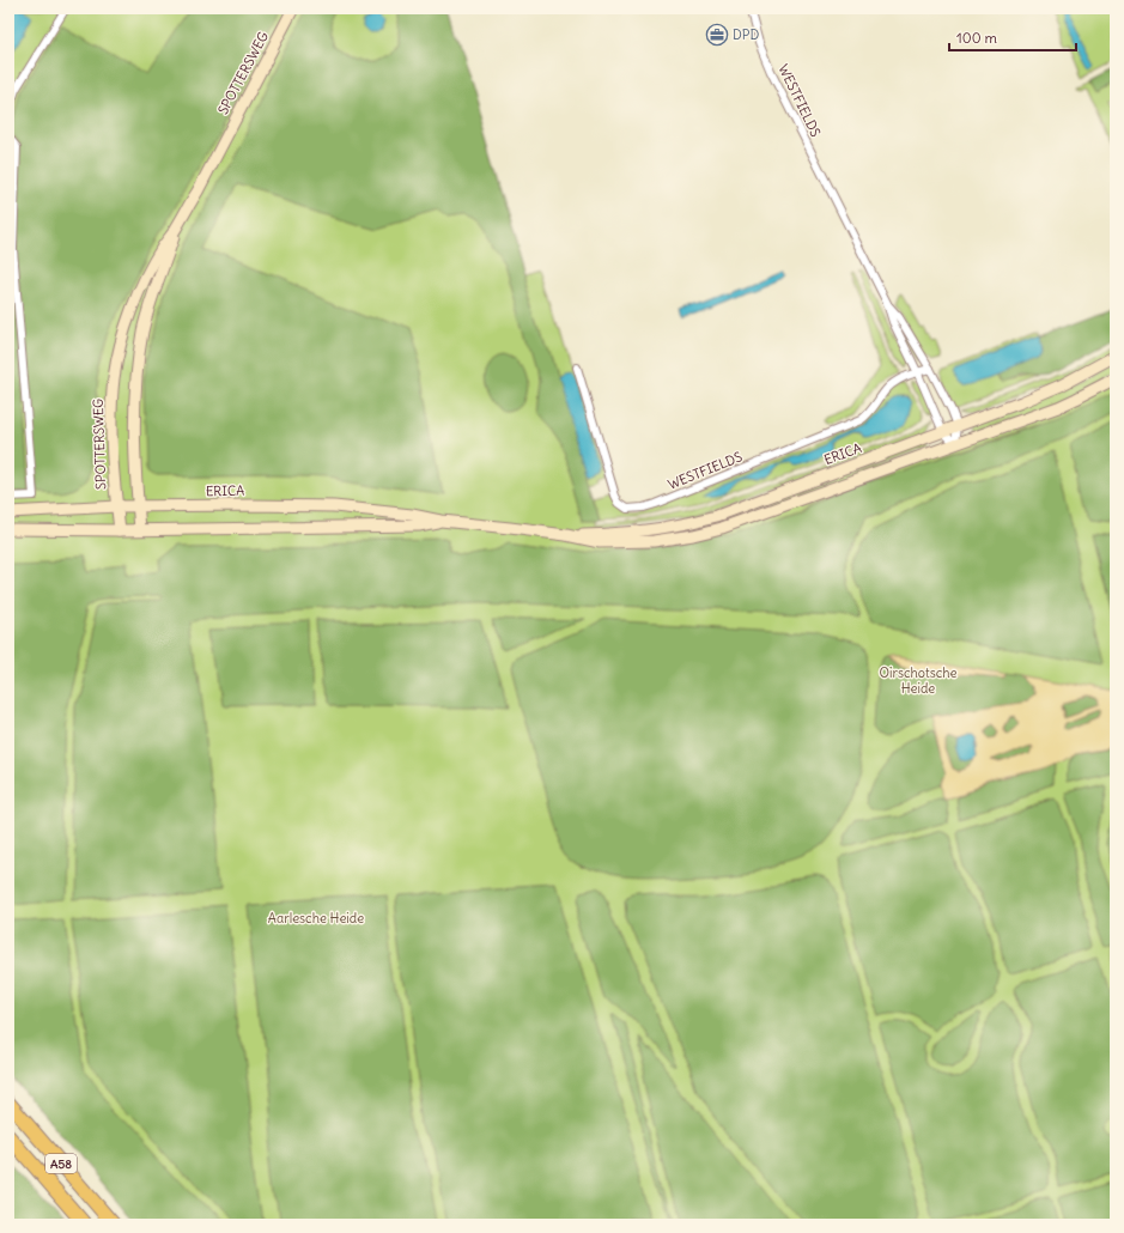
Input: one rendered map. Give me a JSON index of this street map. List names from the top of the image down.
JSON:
{
  "streets": {
    "highway": ["A58"],
    "street": ["SPOTTERSWEG", "WESTFIELDS", "ERICA"]
  },
  "crossings": [
    ["SPOTTERSWEG", "ERICA"],
    ["WESTFIELDS", "ERICA"]
  ],
  "parks": ["Oirschotsche Heide", "Aarlesche Heide"],
  "places": {
    "office": ["DPD"]
  },
  "scale_bar": "100 m"
}
